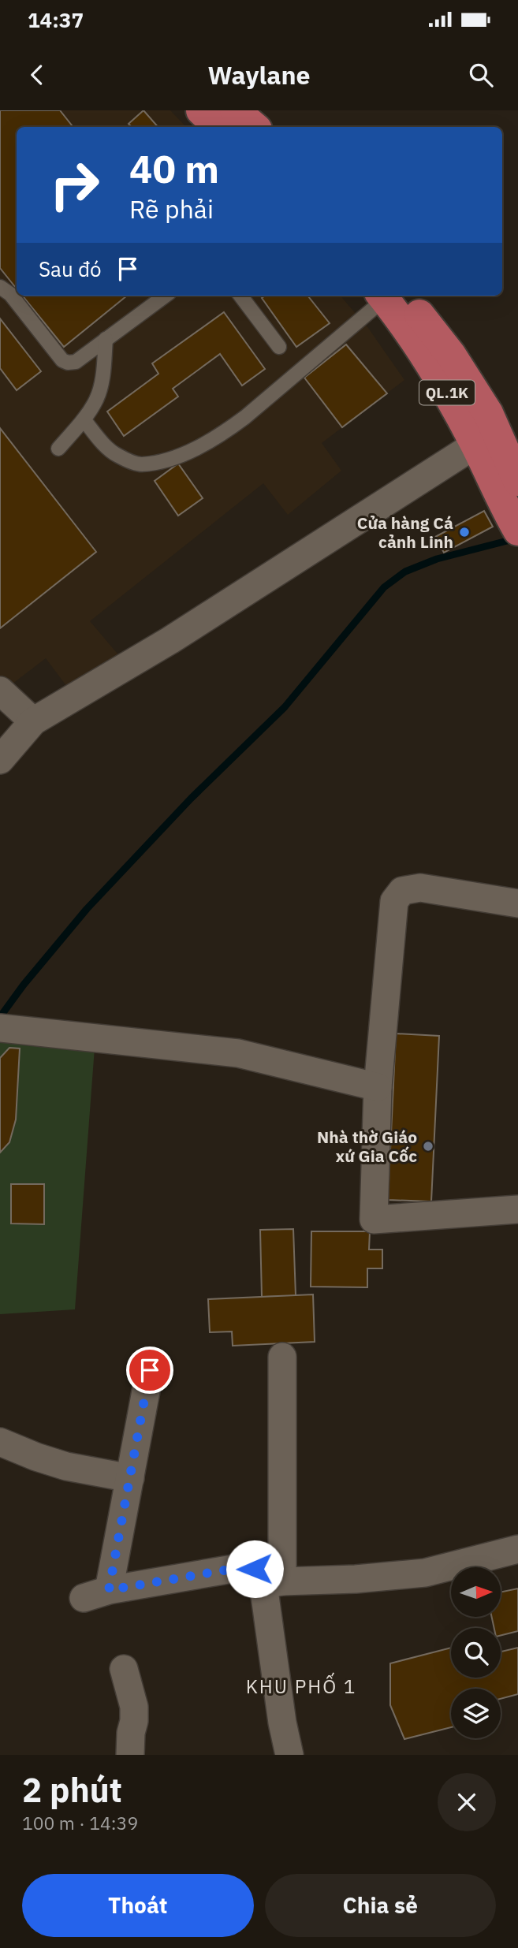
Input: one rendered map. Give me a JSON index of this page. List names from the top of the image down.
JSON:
{
  "streets": {
    "main road": ["QL.1K"]
  },
  "districts": ["KHU PHỐ 1"],
  "places": ["Cửa hàng Cá cảnh Linh", "Nhà thờ Giáo xứ Gia Cốc"],
  "north": "right",
  "page": {
    "status": "14:37",
    "header": "Waylane",
    "turn": ["40 m", "Rẽ phải"],
    "then": "Sau đó",
    "heading": ["2 phút", "100 m · 14:39"],
    "buttons": ["Thoát", "Chia sẻ"]
  }
}
